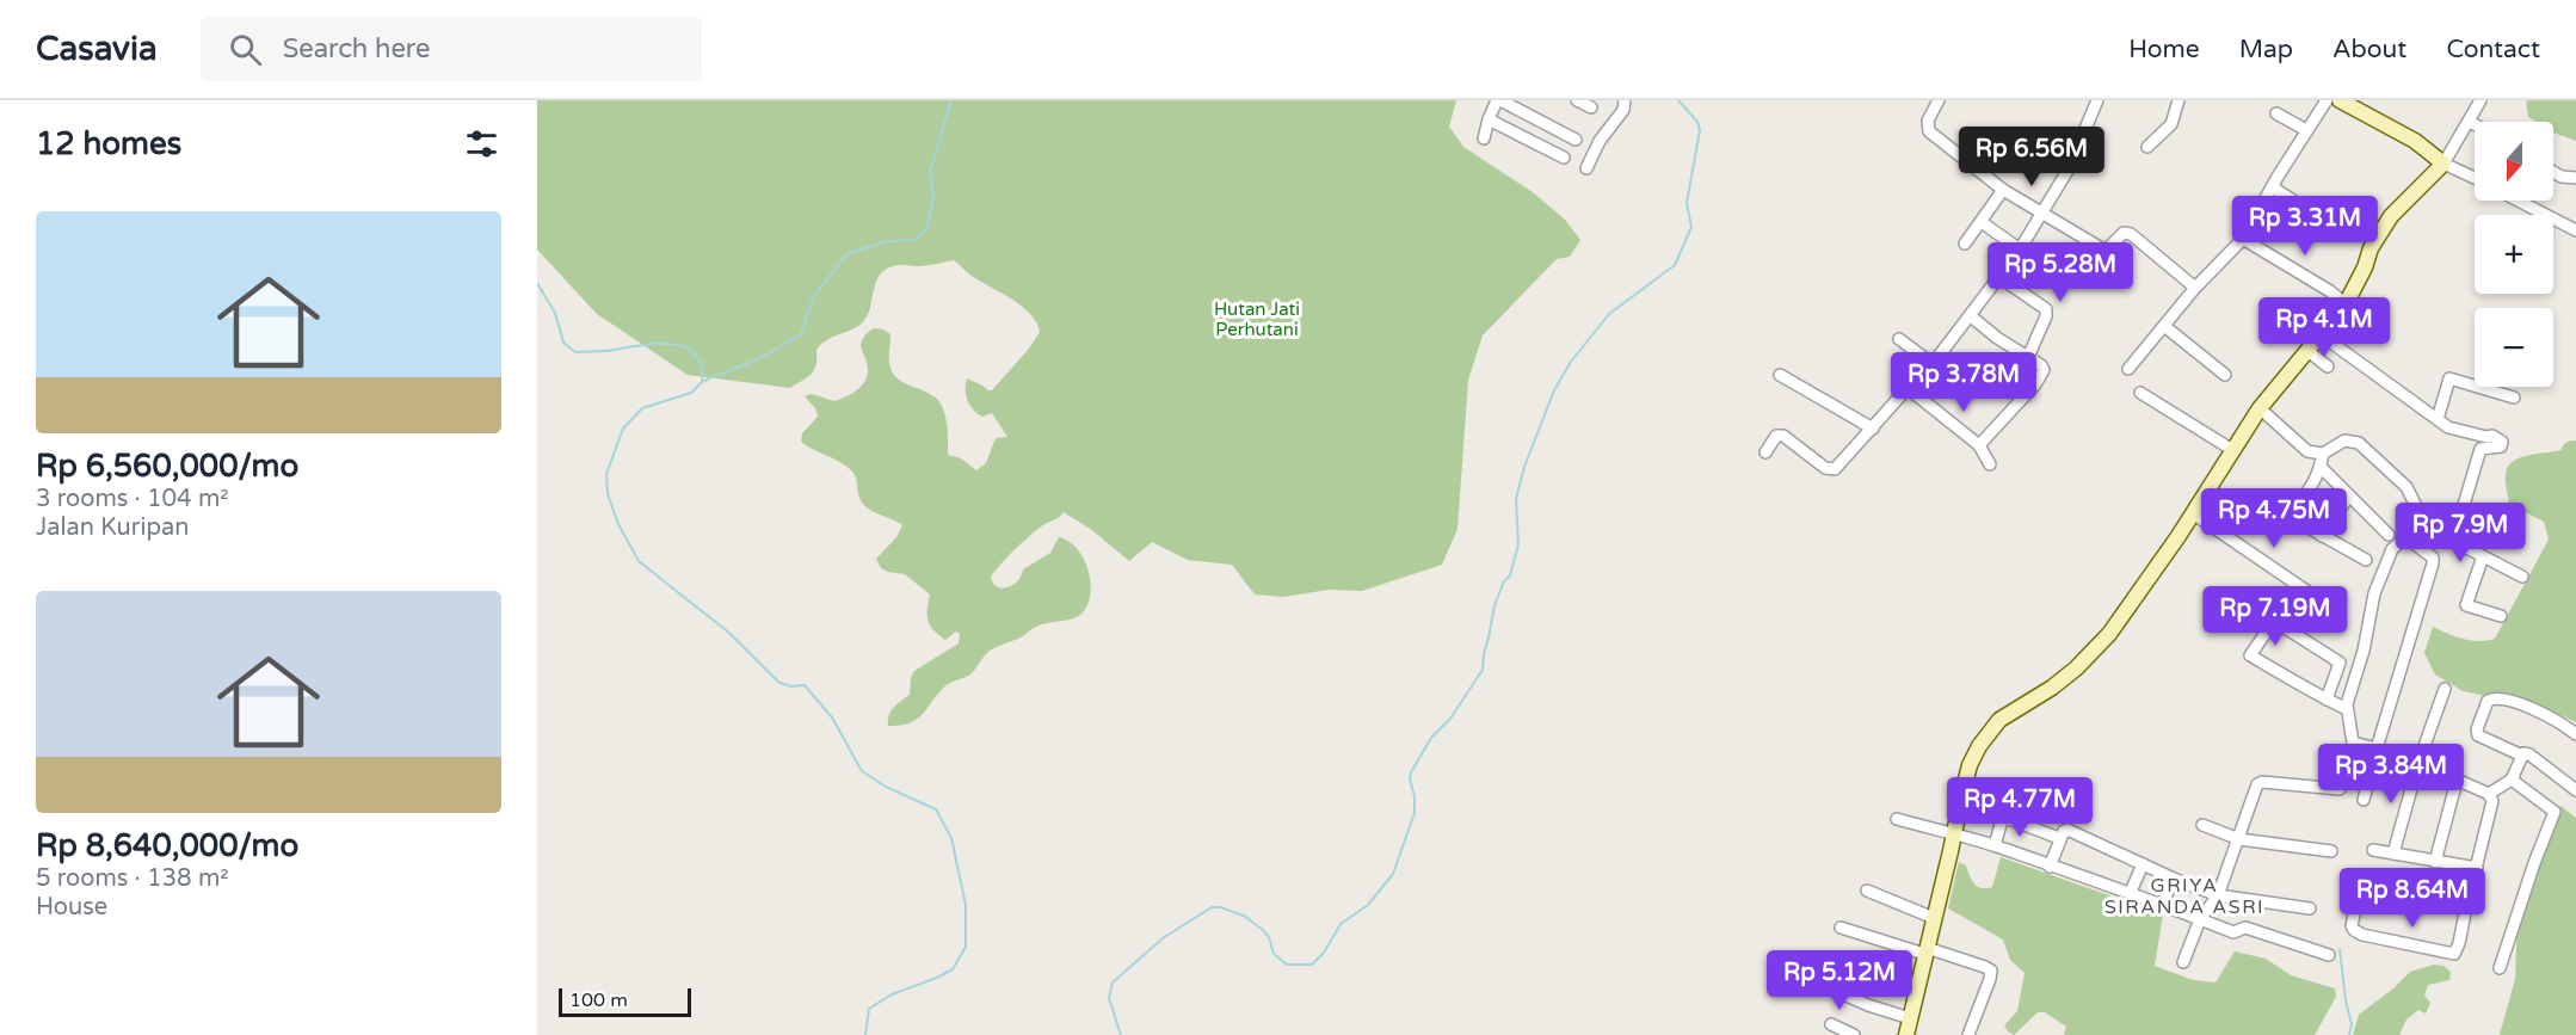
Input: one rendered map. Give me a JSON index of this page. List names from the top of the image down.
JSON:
{
  "districts": ["GRIYA SIRANDA ASRI"],
  "parks": ["Hutan Jati Perhutani"],
  "scale_bar": "100 m",
  "north": "bottom",
  "page": {
    "header": "Casavia",
    "search": "Search here",
    "nav": [
      "Home",
      "Map",
      "About",
      "Contact"
    ],
    "heading": "12 homes",
    "map_buttons": ["+", "−"],
    "price": [
      "Rp 6.56M",
      "Rp 3.31M",
      "Rp 5.28M",
      "Rp 4.1M",
      "Rp 3.78M",
      "Rp 4.75M",
      "Rp 7.9M",
      "Rp 7.19M",
      "Rp 3.84M",
      "Rp 4.77M",
      "Rp 8.64M",
      "Rp 5.12M"
    ],
    "list": [
      {
        "name": "Rp 6,560,000/mo",
        "note": "3 rooms · 104 m² · Jalan Kuripan"
      },
      {
        "name": "Rp 8,640,000/mo",
        "note": "5 rooms · 138 m² · House"
      }
    ],
    "scale": "100 m"
  }
}
